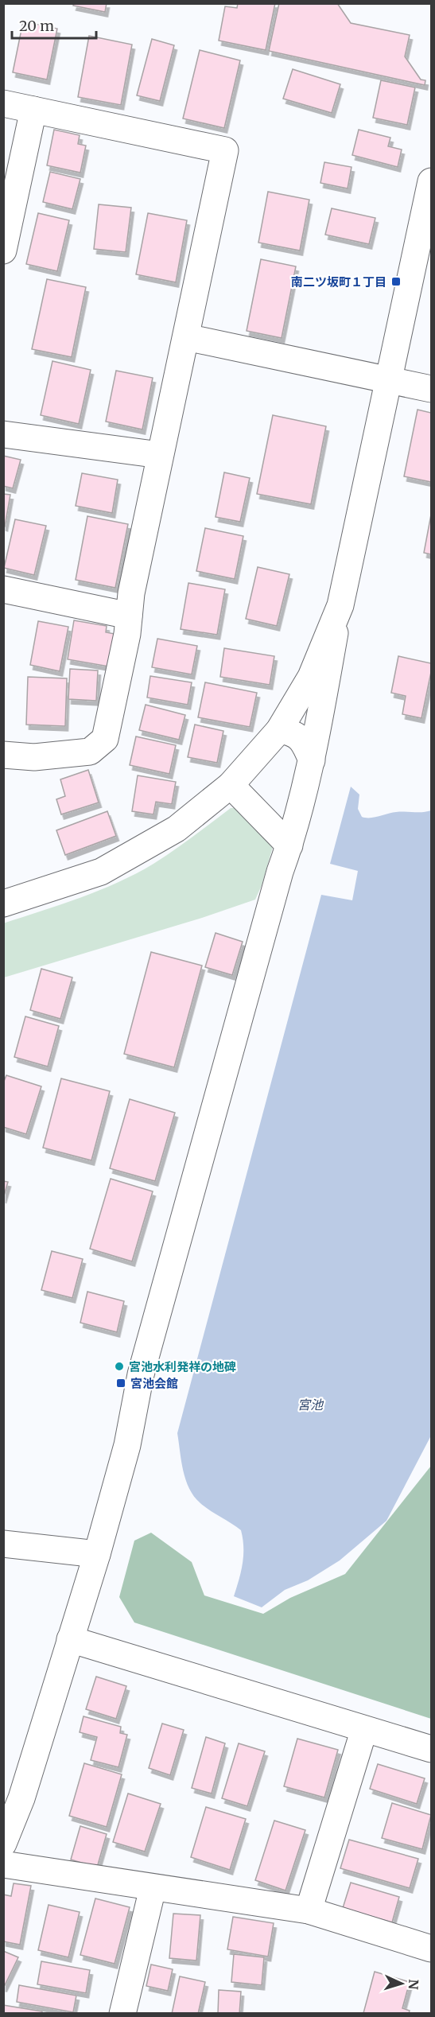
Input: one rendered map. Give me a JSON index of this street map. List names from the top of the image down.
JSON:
{
  "water": ["宮池"],
  "places": {
    "transit": ["南二ツ坂町１丁目", "宮池会館"],
    "other": ["宮池水利発祥の地碑"]
  },
  "scale_bar": "20 m",
  "north": "right"
}
